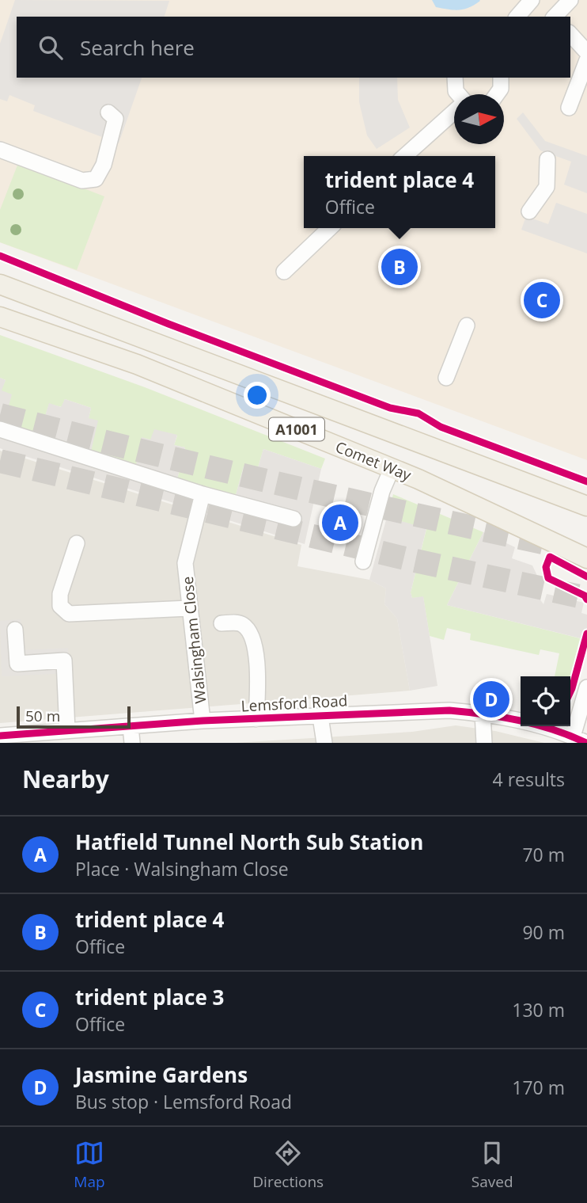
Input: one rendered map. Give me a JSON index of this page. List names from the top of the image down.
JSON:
{
  "streets": {
    "main road": ["A1001", "Comet Way"],
    "street": ["Walsingham Close", "Lemsford Road"]
  },
  "crossings": [
    ["Walsingham Close", "Lemsford Road"]
  ],
  "scale_bar": "50 m",
  "north": "right",
  "page": {
    "search": "Search here",
    "popup": ["trident place 4", "Office"],
    "pins": [
      "B",
      "C",
      "A",
      "D"
    ],
    "scale": "50 m",
    "heading": ["Nearby", "4 results"],
    "list": [
      {
        "mark": "A",
        "name": "Hatfield Tunnel North Sub Station",
        "note": "Place · Walsingham Close",
        "value": "70 m"
      },
      {
        "mark": "B",
        "name": "trident place 4",
        "note": "Office",
        "value": "90 m"
      },
      {
        "mark": "C",
        "name": "trident place 3",
        "note": "Office",
        "value": "130 m"
      },
      {
        "mark": "D",
        "name": "Jasmine Gardens",
        "note": "Bus stop · Lemsford Road",
        "value": "170 m"
      }
    ],
    "nav": ["Map", "Directions", "Saved"]
  }
}
